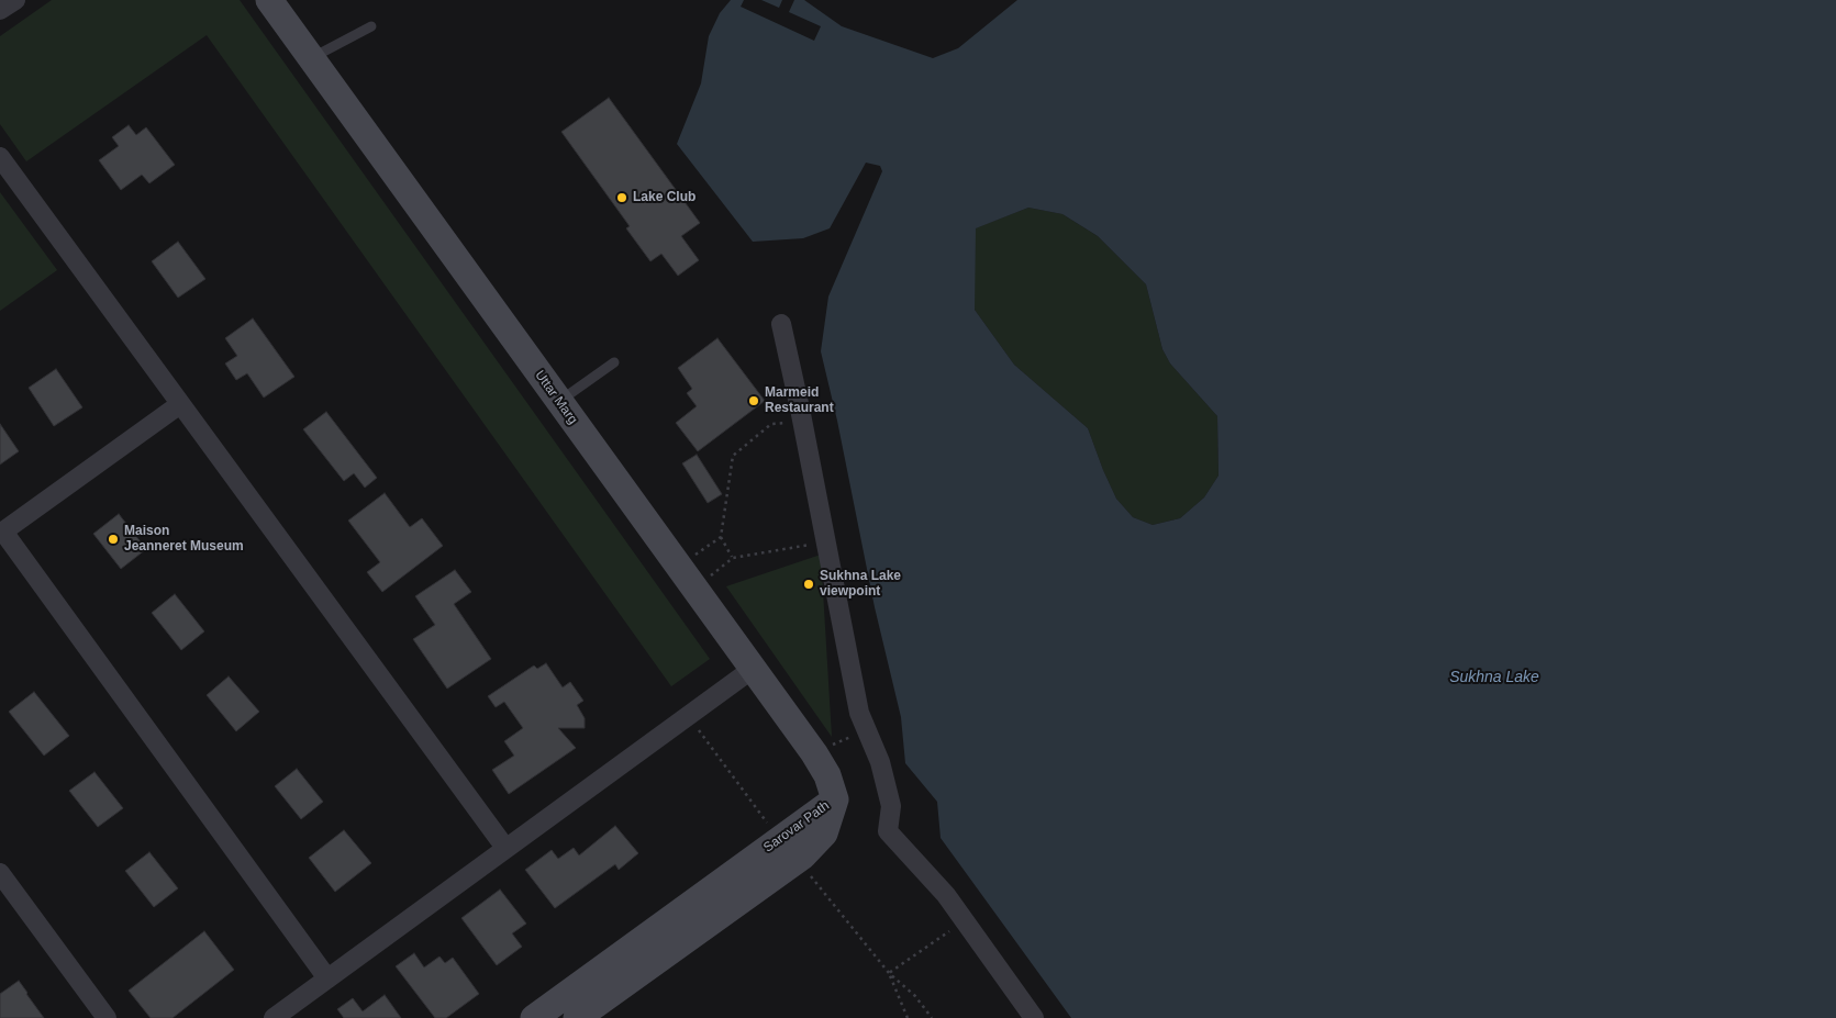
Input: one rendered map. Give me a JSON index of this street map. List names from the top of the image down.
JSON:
{
  "streets": {
    "main road": ["Uttar Marg", "Sarovar Path"]
  },
  "crossings": [
    ["Uttar Marg", "Sarovar Path"]
  ],
  "water": ["Sukhna Lake"],
  "places": [
    "Lake Club",
    "Marmeid Restaurant",
    "Maison Jeanneret Museum",
    "Sukhna Lake viewpoint"
  ]
}
